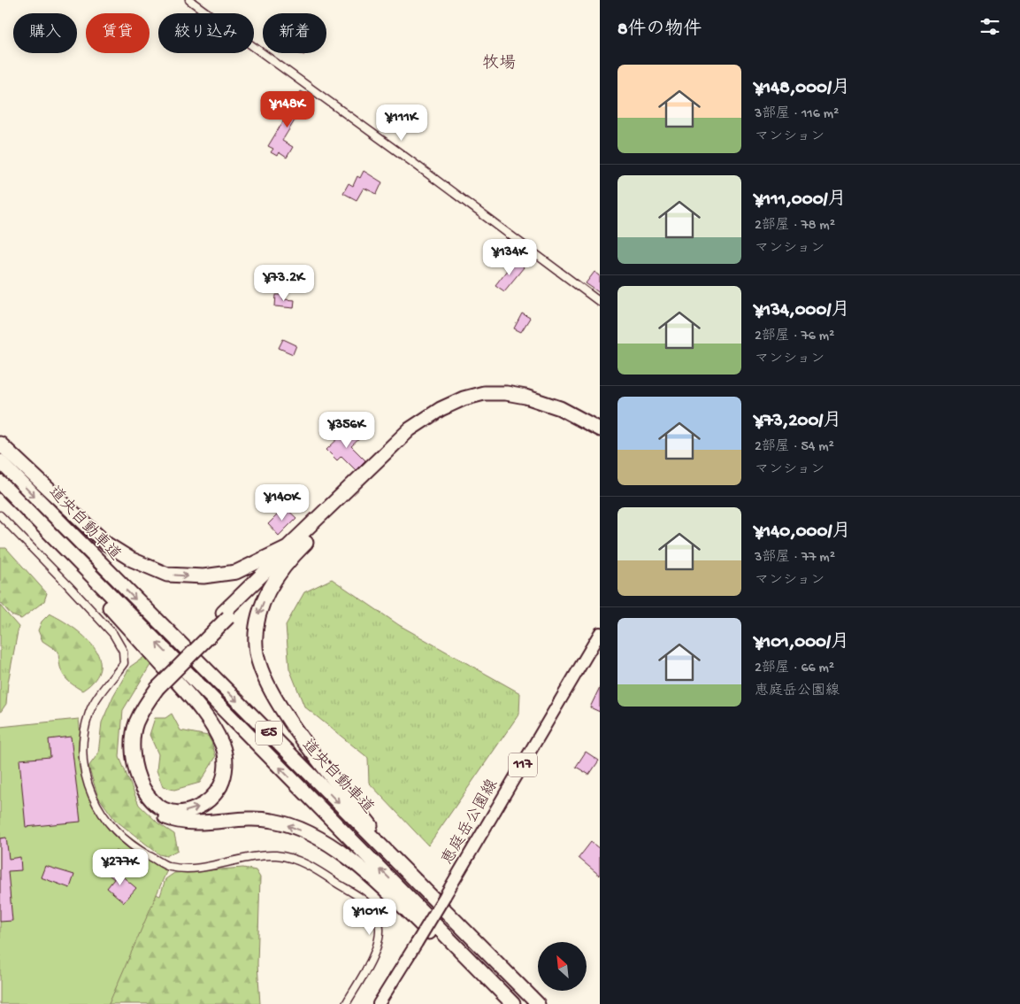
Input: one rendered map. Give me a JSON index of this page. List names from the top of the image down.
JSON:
{
  "streets": {
    "highway": ["道央自動車道", "E5"],
    "main road": ["117", "恵庭岳公園線"]
  },
  "districts": ["牧場"],
  "north": "top left",
  "page": {
    "heading": "8件の物件",
    "chip": [
      "購入",
      "賃貸",
      "絞り込み",
      "新着"
    ],
    "list": [
      {
        "name": "¥148,000/月",
        "note": "3部屋 · 116 m² · マンション"
      },
      {
        "name": "¥111,000/月",
        "note": "2部屋 · 78 m² · マンション"
      },
      {
        "name": "¥134,000/月",
        "note": "2部屋 · 76 m² · マンション"
      },
      {
        "name": "¥73,200/月",
        "note": "2部屋 · 54 m² · マンション"
      },
      {
        "name": "¥140,000/月",
        "note": "3部屋 · 77 m² · マンション"
      },
      {
        "name": "¥101,000/月",
        "note": "2部屋 · 66 m² · 恵庭岳公園線"
      }
    ],
    "price": [
      "¥148K",
      "¥111K",
      "¥134K",
      "¥73.2K",
      "¥356K",
      "¥140K",
      "¥277K",
      "¥101K"
    ]
  }
}
